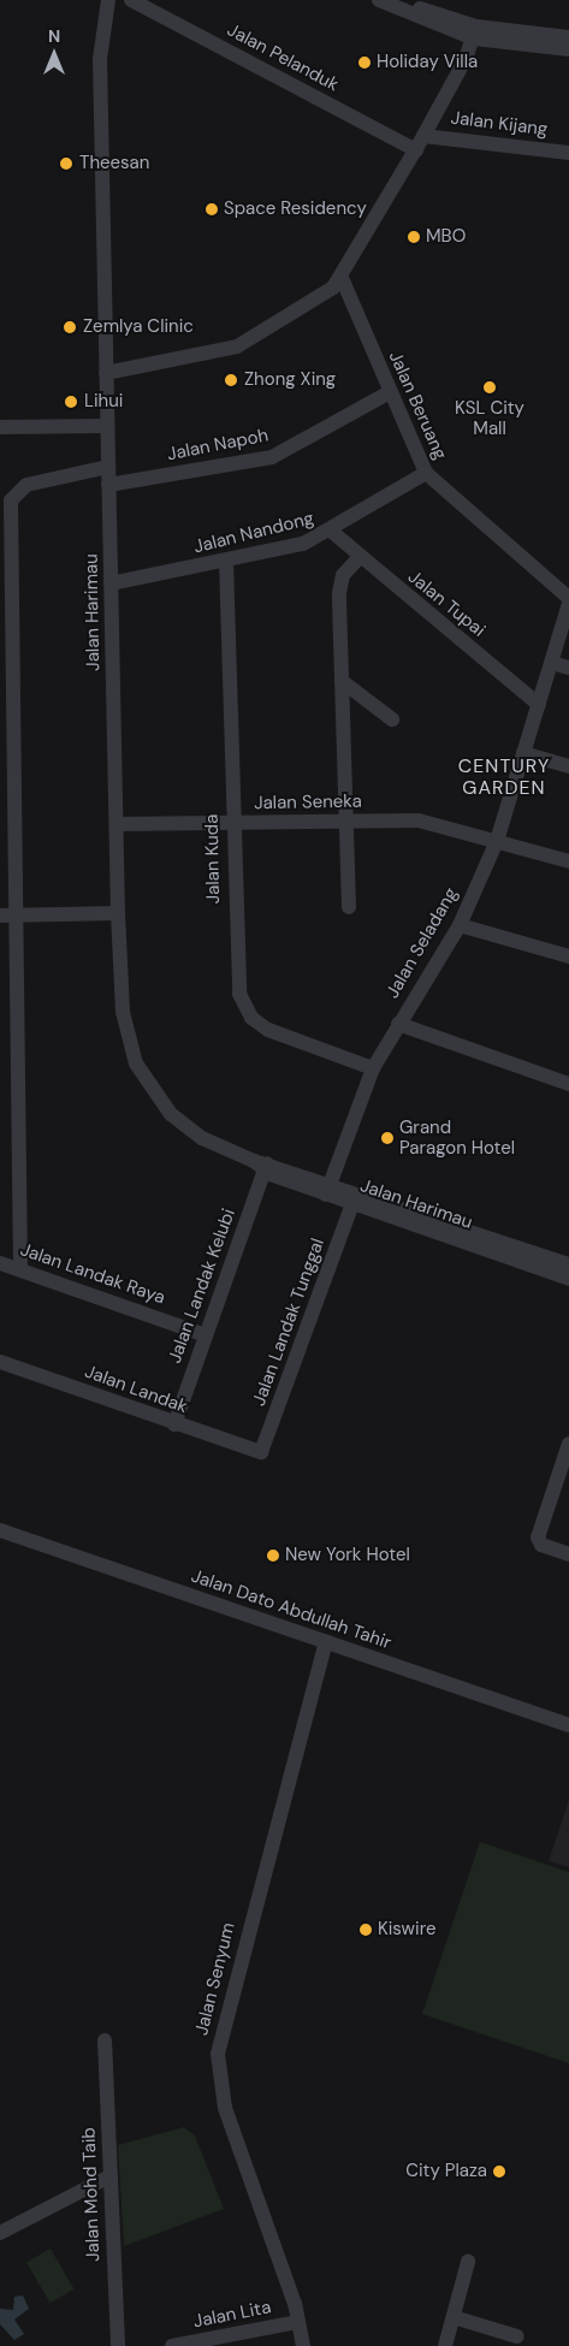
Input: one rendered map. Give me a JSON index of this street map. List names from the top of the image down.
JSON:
{
  "streets": {
    "street": [
      "Jalan Pelanduk",
      "Jalan Kijang",
      "Jalan Beruang",
      "Jalan Napoh",
      "Jalan Nandong",
      "Jalan Tupai",
      "Jalan Harimau",
      "Jalan Seneka",
      "Jalan Kuda",
      "Jalan Seladang",
      "Jalan Landak Raya",
      "Jalan Landak Kelubi",
      "Jalan Landak Tunggal",
      "Jalan Landak",
      "Jalan Dato Abdullah Tahir",
      "Jalan Senyum",
      "Jalan Mohd Taib",
      "Jalan Lita"
    ]
  },
  "crossings": [
    ["Jalan Beruang", "Jalan Napoh"],
    ["Jalan Beruang", "Jalan Nandong"],
    ["Jalan Napoh", "Jalan Harimau"],
    ["Jalan Nandong", "Jalan Tupai"],
    ["Jalan Nandong", "Jalan Harimau"],
    ["Jalan Nandong", "Jalan Kuda"],
    ["Jalan Tupai", "Jalan Seladang"],
    ["Jalan Harimau", "Jalan Seneka"],
    ["Jalan Harimau", "Jalan Seladang"],
    ["Jalan Harimau", "Jalan Landak Kelubi"],
    ["Jalan Harimau", "Jalan Landak Tunggal"],
    ["Jalan Seneka", "Jalan Kuda"],
    ["Jalan Seneka", "Jalan Seladang"],
    ["Jalan Kuda", "Jalan Seladang"],
    ["Jalan Landak Raya", "Jalan Landak Kelubi"],
    ["Jalan Landak Kelubi", "Jalan Landak"],
    ["Jalan Landak Tunggal", "Jalan Landak"],
    ["Jalan Dato Abdullah Tahir", "Jalan Senyum"],
    ["Jalan Senyum", "Jalan Lita"]
  ],
  "districts": ["CENTURY GARDEN"],
  "places": [
    "Holiday Villa",
    "Theesan",
    "Space Residency",
    "MBO",
    "Zemlya Clinic",
    "Zhong Xing",
    "KSL City Mall",
    "Lihui",
    "Grand Paragon Hotel",
    "New York Hotel",
    "Kiswire",
    "City Plaza"
  ],
  "north": "top"
}
